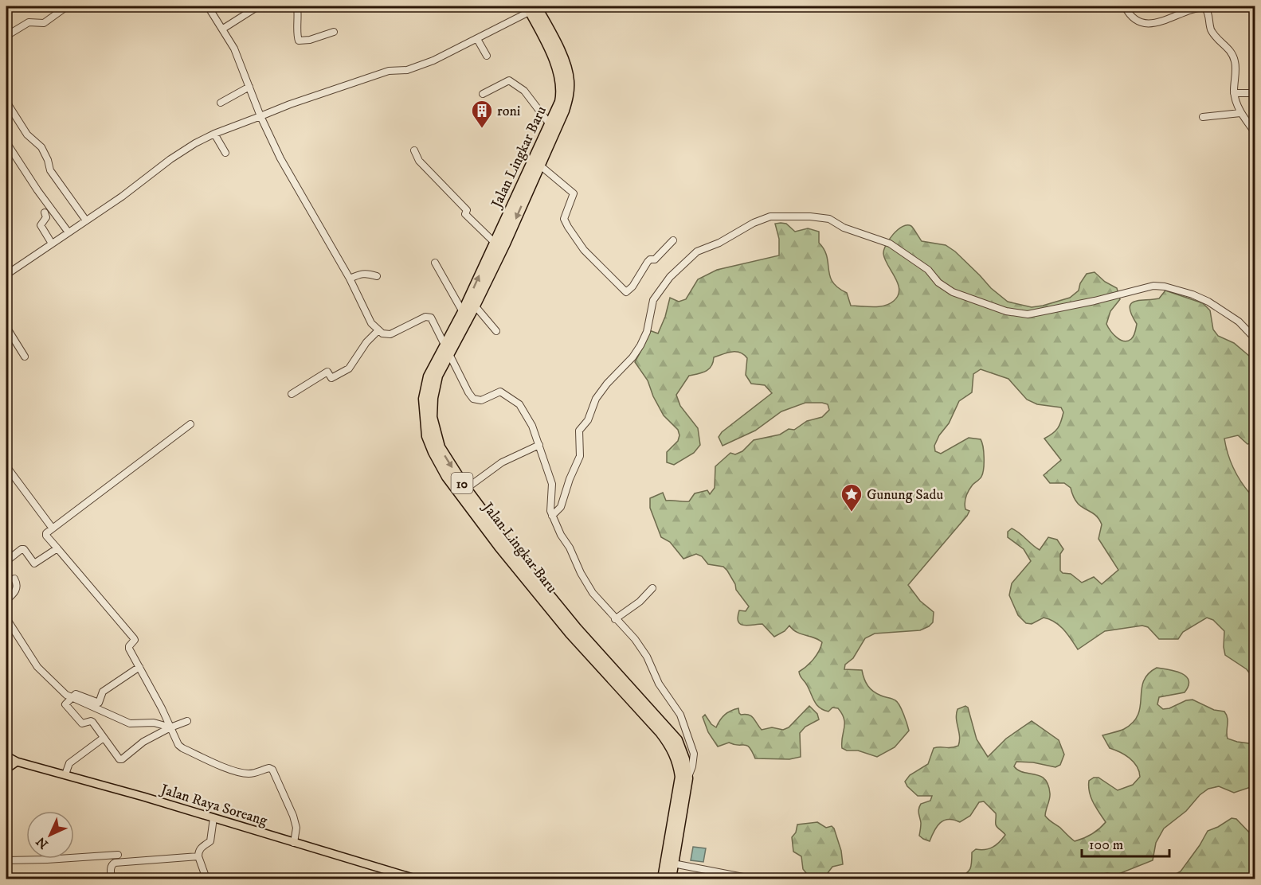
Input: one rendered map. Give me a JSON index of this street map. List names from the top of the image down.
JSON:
{
  "streets": {
    "highway": ["Jalan Lingkar Baru", "10"],
    "main road": ["Jalan Raya Soreang"]
  },
  "places": {
    "building": ["roni"],
    "place": ["Gunung Sadu"]
  },
  "scale_bar": "100 m",
  "north": "bottom left"
}
